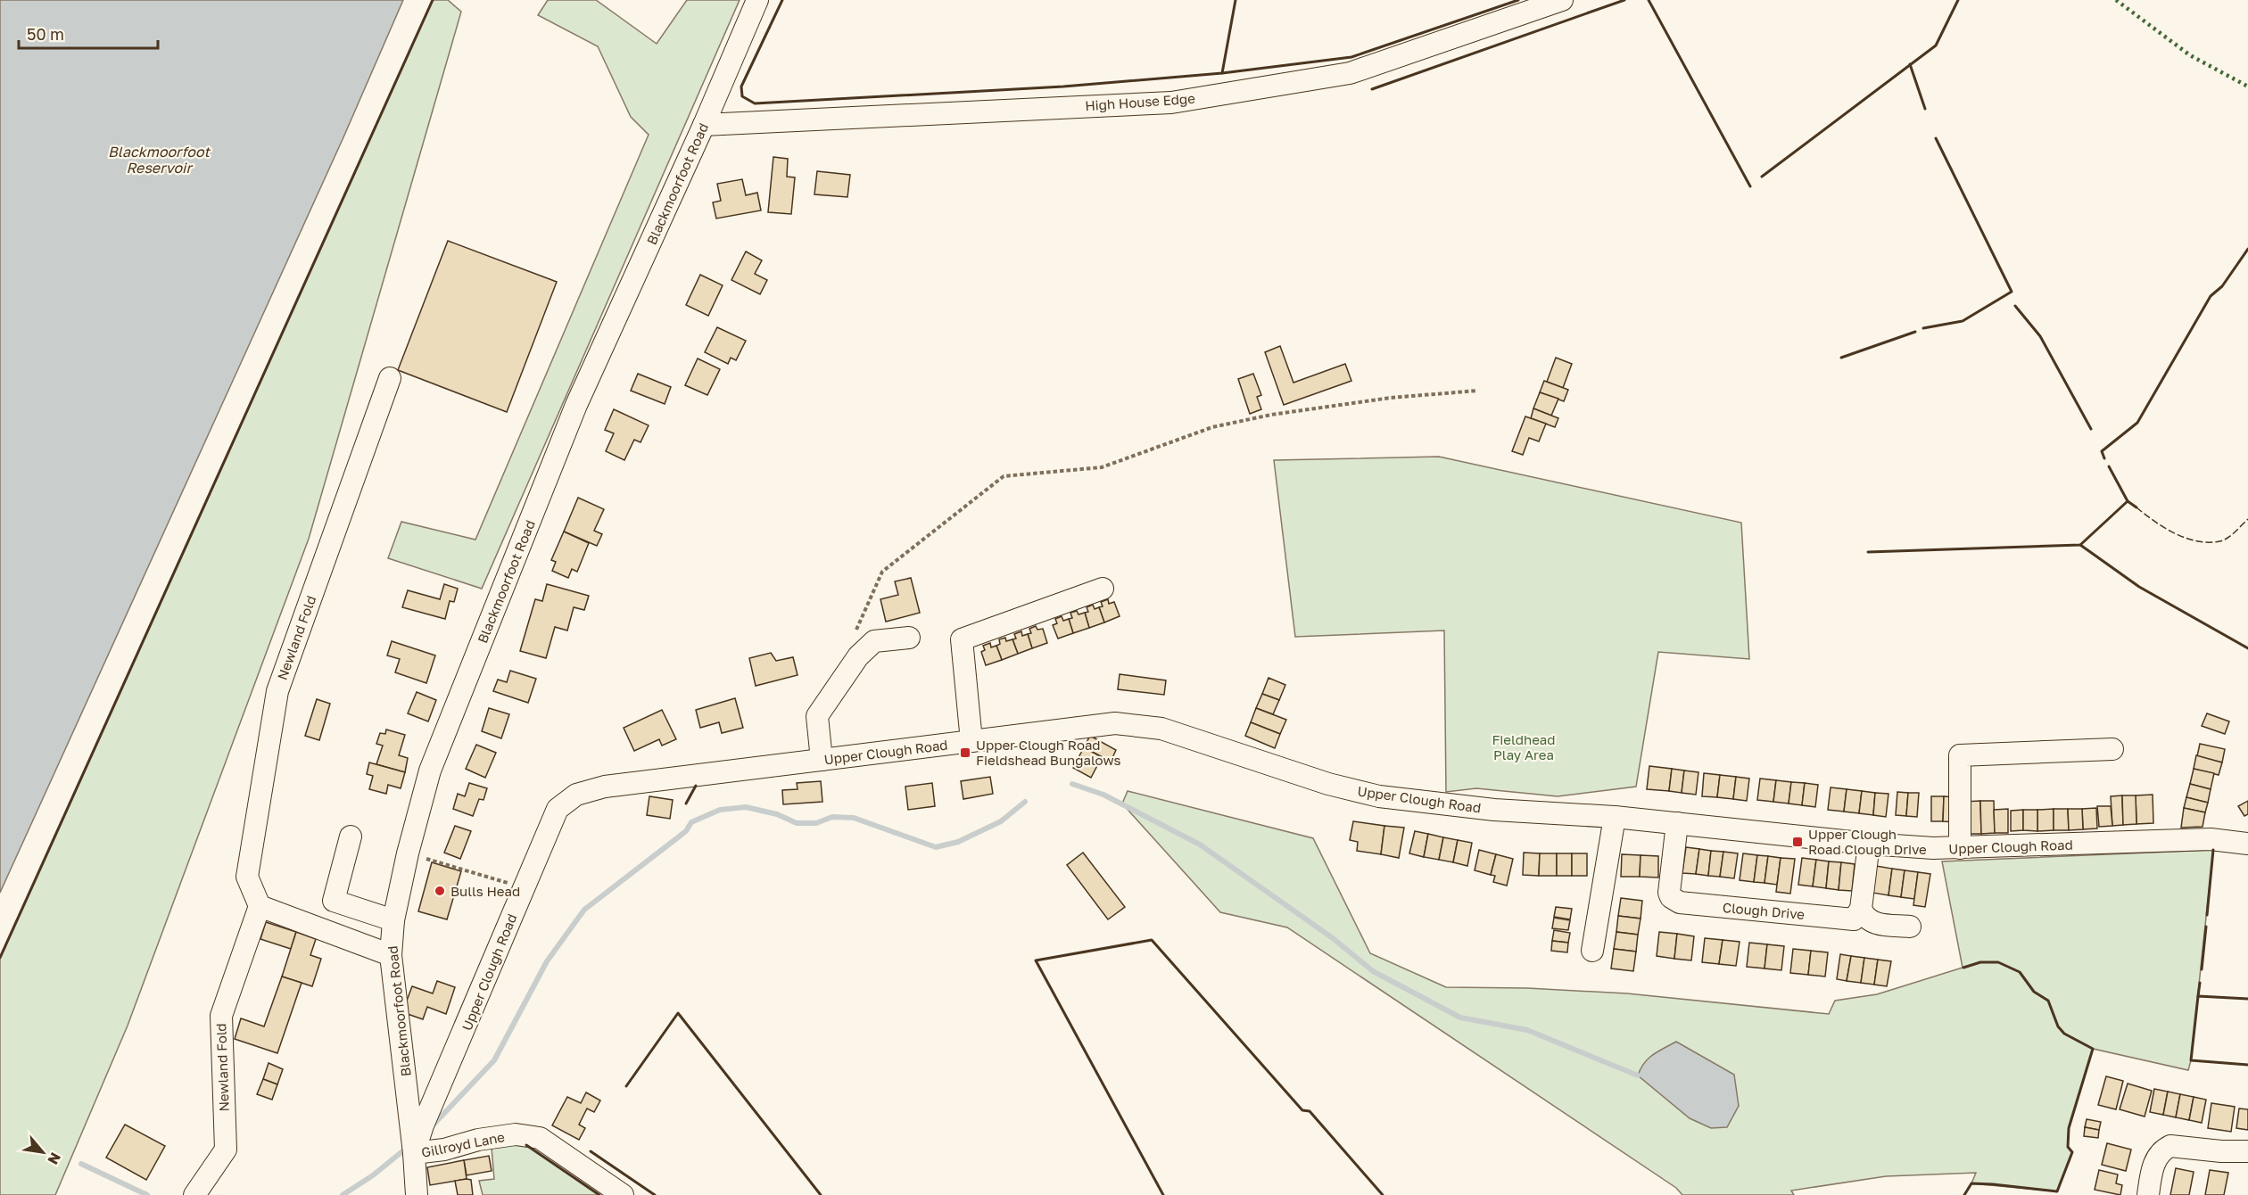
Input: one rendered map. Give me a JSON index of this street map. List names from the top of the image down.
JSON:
{
  "streets": {
    "street": [
      "High House Edge",
      "Blackmoorfoot Road",
      "Newland Fold",
      "Upper Clough Road",
      "Clough Drive",
      "Gillroyd Lane"
    ]
  },
  "crossings": [
    ["High House Edge", "Blackmoorfoot Road"],
    ["Blackmoorfoot Road", "Upper Clough Road"],
    ["Blackmoorfoot Road", "Gillroyd Lane"],
    ["Upper Clough Road", "Clough Drive"]
  ],
  "water": ["Blackmoorfoot Reservoir"],
  "parks": ["Fieldhead Play Area"],
  "places": {
    "transit": ["Upper Clough Road Fieldshead Bungalows", "Upper Clough Road Clough Drive"],
    "other": ["Bulls Head"]
  },
  "scale_bar": "50 m",
  "north": "bottom right"
}
